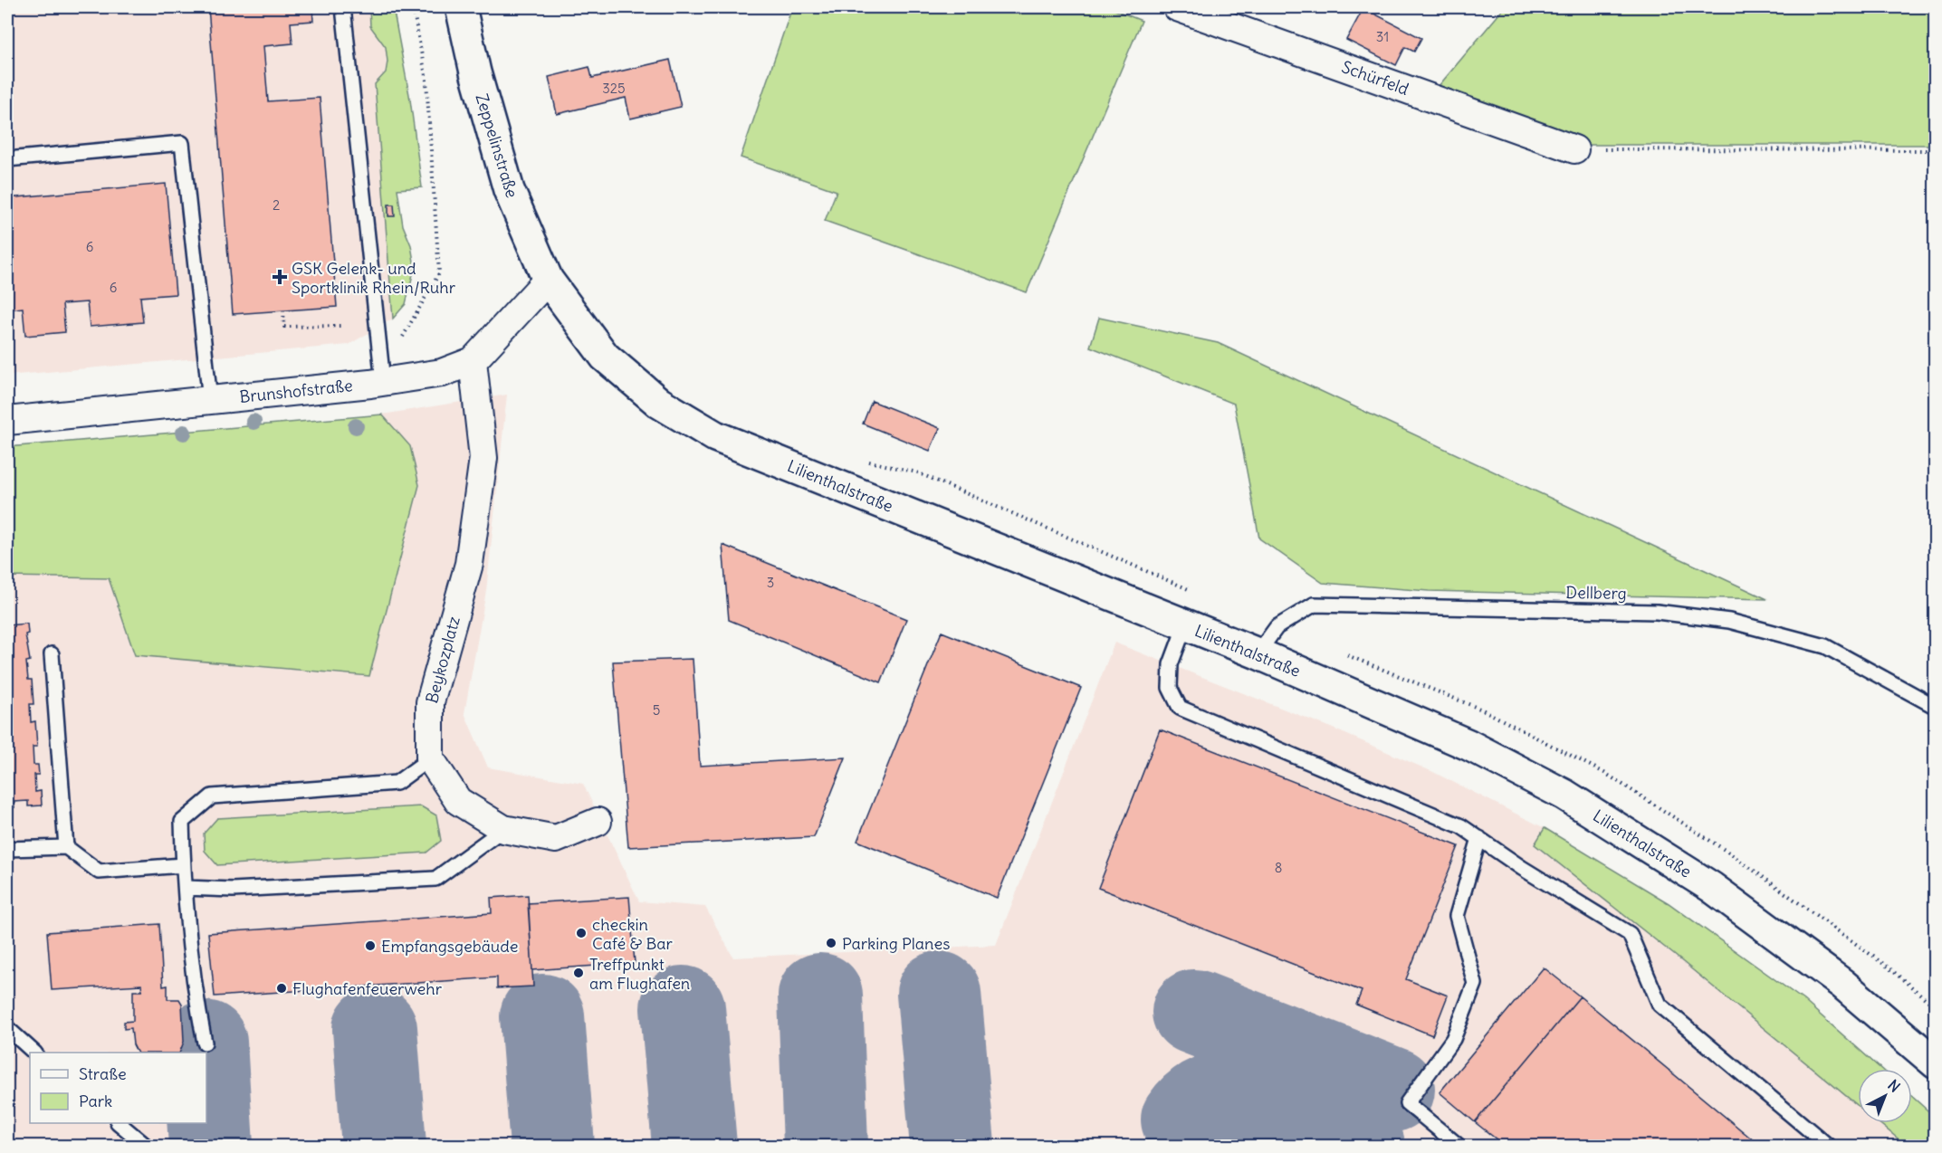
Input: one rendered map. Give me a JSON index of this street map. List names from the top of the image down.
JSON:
{
  "streets": {
    "main road": ["Zeppelinstraße", "Lilienthalstraße"],
    "street": ["Schürfeld", "Brunshofstraße", "Beykozplatz"],
    "lane": ["Dellberg"]
  },
  "crossings": [
    ["Zeppelinstraße", "Brunshofstraße"],
    ["Zeppelinstraße", "Lilienthalstraße"],
    ["Brunshofstraße", "Lilienthalstraße"],
    ["Brunshofstraße", "Beykozplatz"],
    ["Lilienthalstraße", "Dellberg"]
  ],
  "places": {
    "health": ["GSK Gelenk- und Sportklinik Rhein/Ruhr"],
    "other": [
      "checkin Café & Bar",
      "Parking Planes",
      "Empfangsgebäude",
      "Treffpunkt am Flughafen",
      "Flughafenfeuerwehr"
    ]
  },
  "house_numbers": [
    "31",
    "325",
    "2",
    "6",
    "6",
    "3",
    "5",
    "8"
  ],
  "legend": ["Straße", "Park"],
  "north": "top right"
}
